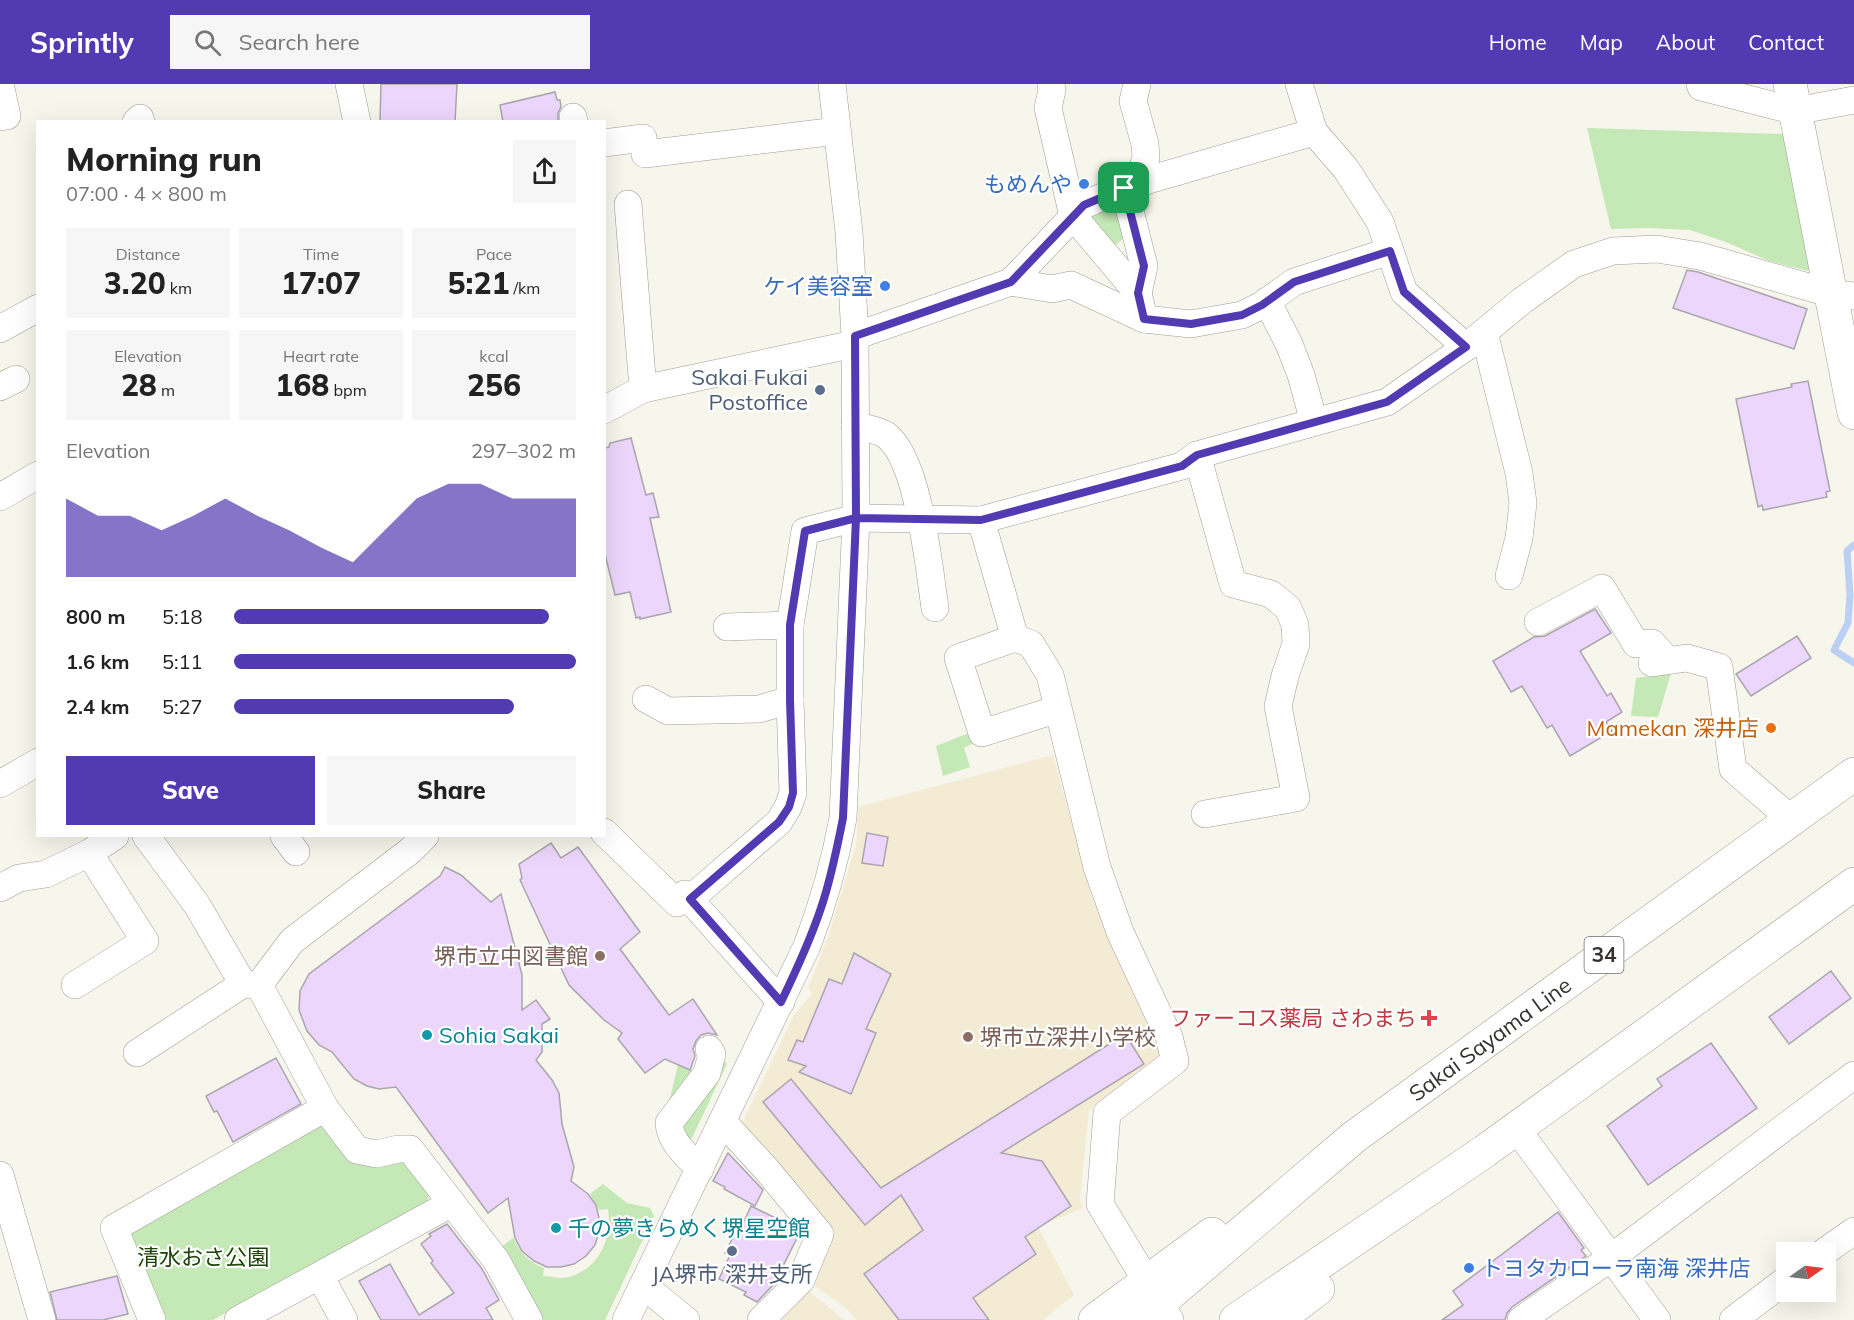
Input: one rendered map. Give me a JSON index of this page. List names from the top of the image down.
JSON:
{
  "streets": {
    "main road": ["34", "Sakai Sayama Line"]
  },
  "parks": ["清水おさ公園"],
  "places": {
    "other": [
      "もめんや",
      "ケイ美容室",
      "Sakai Fukai Postoffice",
      "Mamekan 深井店",
      "堺市立中図書館",
      "Sohia Sakai",
      "堺市立深井小学校",
      "千の夢きらめく堺星空館",
      "JA堺市 深井支所",
      "トヨタカローラ南海 深井店"
    ],
    "health": ["ファーコス薬局 さわまち"]
  },
  "north": "right",
  "page": {
    "header": "Sprintly",
    "search": "Search here",
    "nav": [
      "Home",
      "Map",
      "About",
      "Contact"
    ],
    "heading": ["Morning run", "07:00 · 4 × 800 m"],
    "stats": [
      ["Distance", "3.20 km"],
      ["Time", "17:07"],
      ["Pace", "5:21 /km"],
      ["Elevation", "28 m"],
      ["Heart rate", "168 bpm"],
      ["kcal", "256"]
    ],
    "chart": ["Elevation", "297–302 m"],
    "list": [
      {
        "name": "800 m",
        "note": "5:18"
      },
      {
        "name": "1.6 km",
        "note": "5:11"
      },
      {
        "name": "2.4 km",
        "note": "5:27"
      }
    ],
    "buttons": ["Save", "Share"]
  }
}
